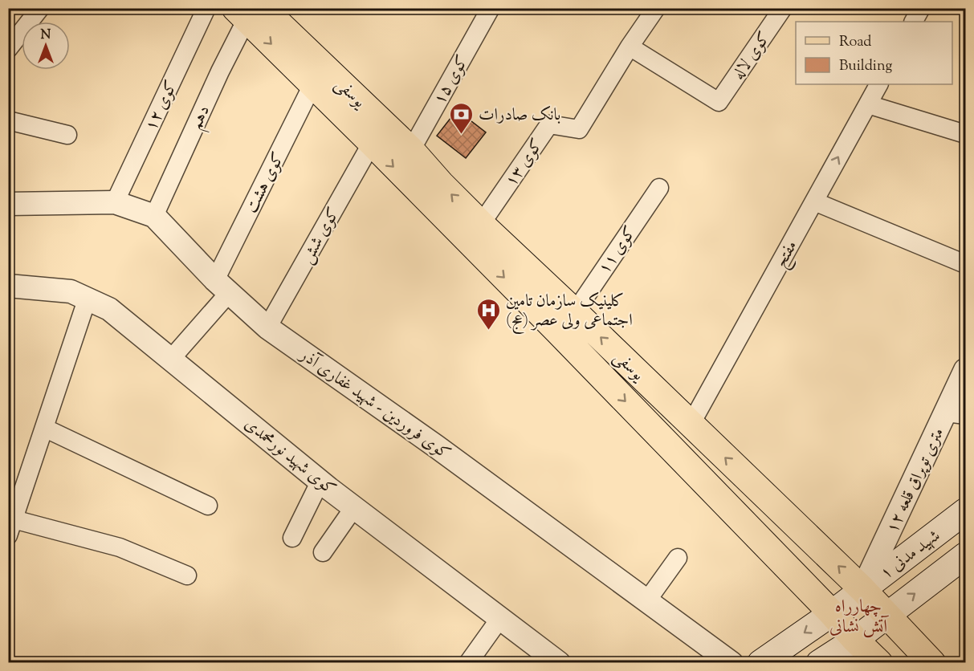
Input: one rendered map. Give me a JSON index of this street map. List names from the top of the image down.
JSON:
{
  "streets": {
    "main road": ["یوسفی", "شهید مدنی ۱"],
    "street": [
      "کوی لاله",
      "کوی ۱۵",
      "کوی ۱۲",
      "دهم",
      "کوی ۱۳",
      "کوی هشت",
      "کوی شش",
      "کوی ۱۱",
      "مفتح",
      "کوی فروردین - شهید غفاری آذر",
      "کوی شهید نورمحمدی",
      "۱۲ متری توپراق قلعه"
    ]
  },
  "crossings": [
    ["کوی لاله", "کوی ۱۳"],
    ["کوی ۱۵", "یوسفی"],
    ["یوسفی", "دهم"],
    ["یوسفی", "کوی ۱۳"],
    ["یوسفی", "کوی هشت"],
    ["یوسفی", "کوی شش"],
    ["یوسفی", "کوی ۱۱"],
    ["یوسفی", "مفتح"],
    ["یوسفی", "۱۲ متری توپراق قلعه"],
    ["یوسفی", "شهید مدنی ۱"],
    ["کوی ۱۲", "کوی فروردین - شهید غفاری آذر"],
    ["دهم", "کوی فروردین - شهید غفاری آذر"],
    ["کوی هشت", "کوی فروردین - شهید غفاری آذر"],
    ["کوی هشت", "کوی شهید نورمحمدی"],
    ["کوی شش", "کوی فروردین - شهید غفاری آذر"],
    ["۱۲ متری توپراق قلعه", "شهید مدنی ۱"]
  ],
  "districts": ["چهارراه آتش نشانی"],
  "places": {
    "bank": ["بانک صادرات"],
    "hospital": ["کلینیک سازمان تامین اجتماعی ولی عصر (عج)"]
  },
  "legend": ["Road", "Building"],
  "north": "top"
}
